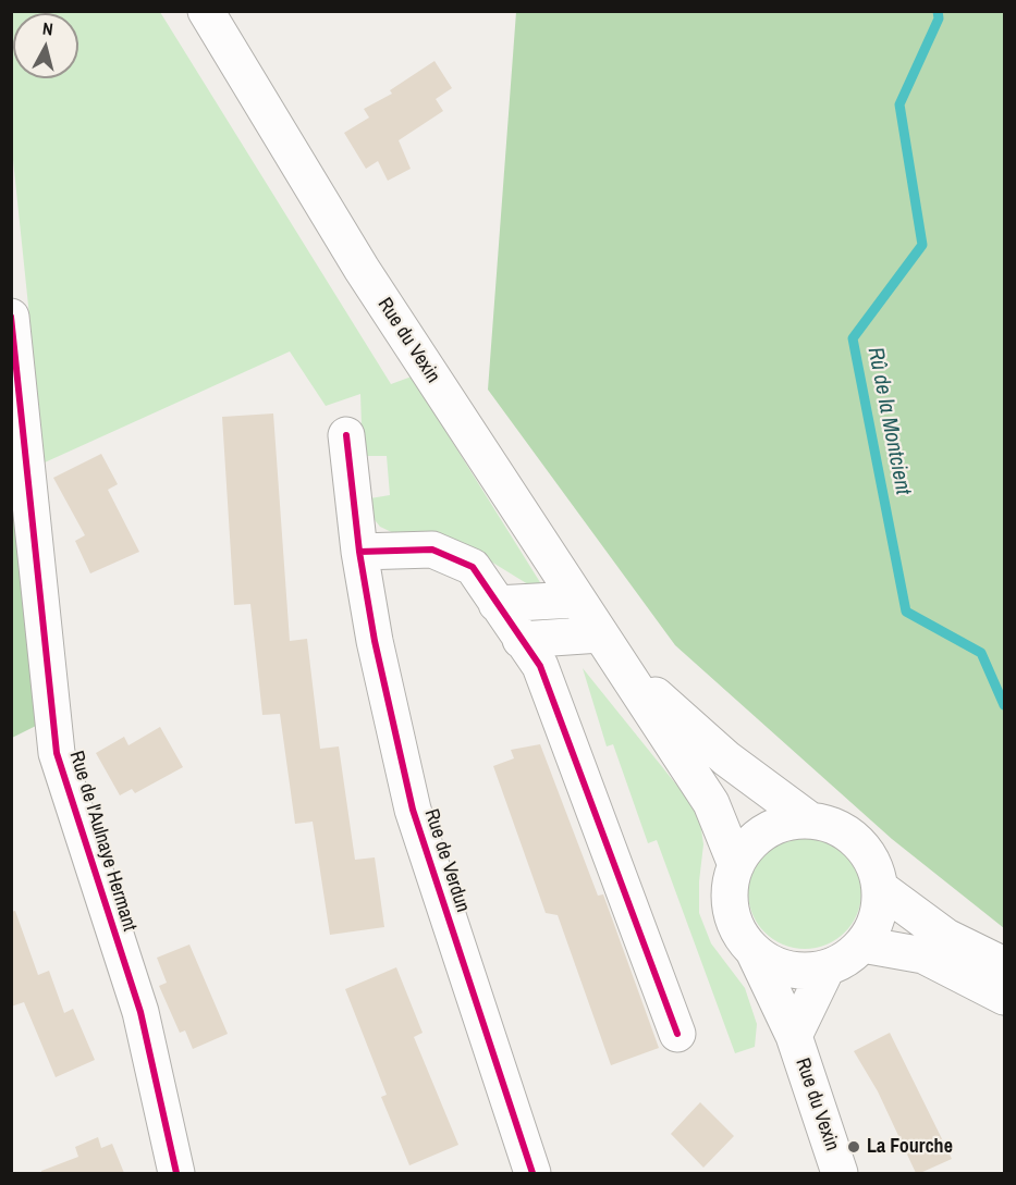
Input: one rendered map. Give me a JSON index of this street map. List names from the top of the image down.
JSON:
{
  "streets": {
    "street": ["Rue du Vexin", "Rue de l'Aulnaye Hermant", "Rue de Verdun"]
  },
  "water": ["Rû de la Montcient"],
  "places": ["La Fourche"],
  "north": "top"
}
